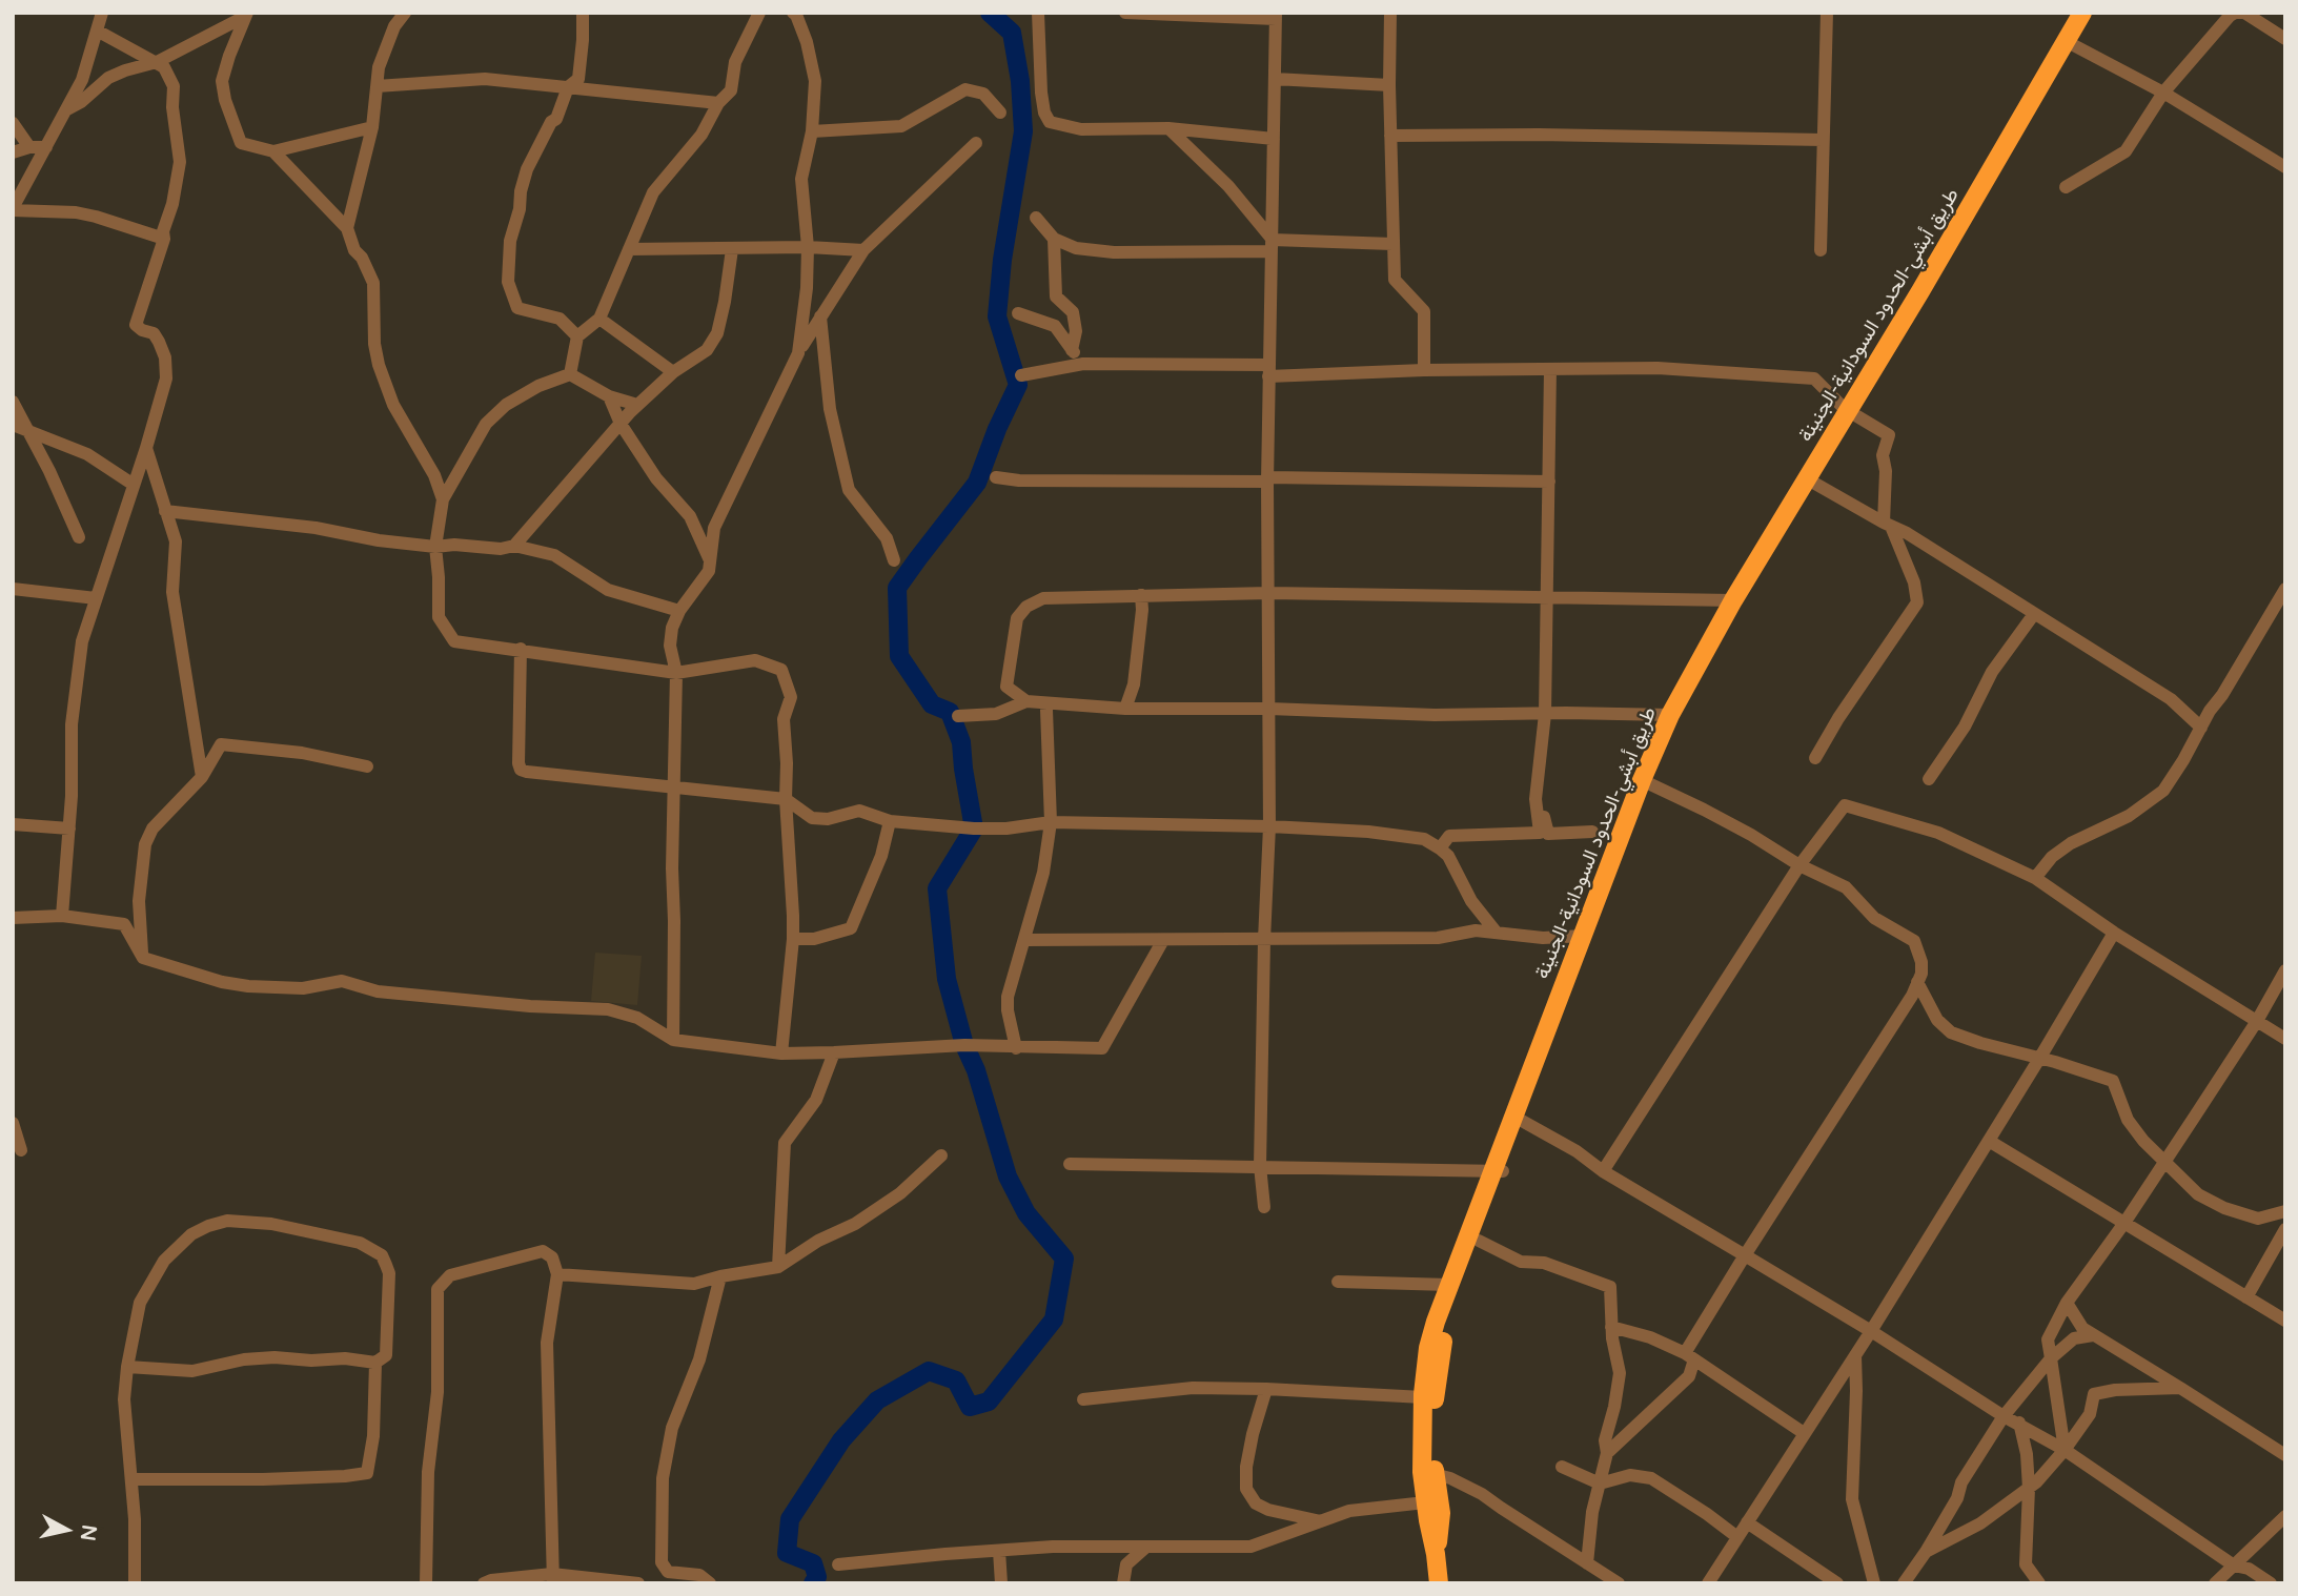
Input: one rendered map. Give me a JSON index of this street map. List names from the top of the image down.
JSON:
{
  "streets": {
    "highway": ["طريق أبشي-الحدود السودانية-الجنينة"]
  },
  "north": "right"
}
